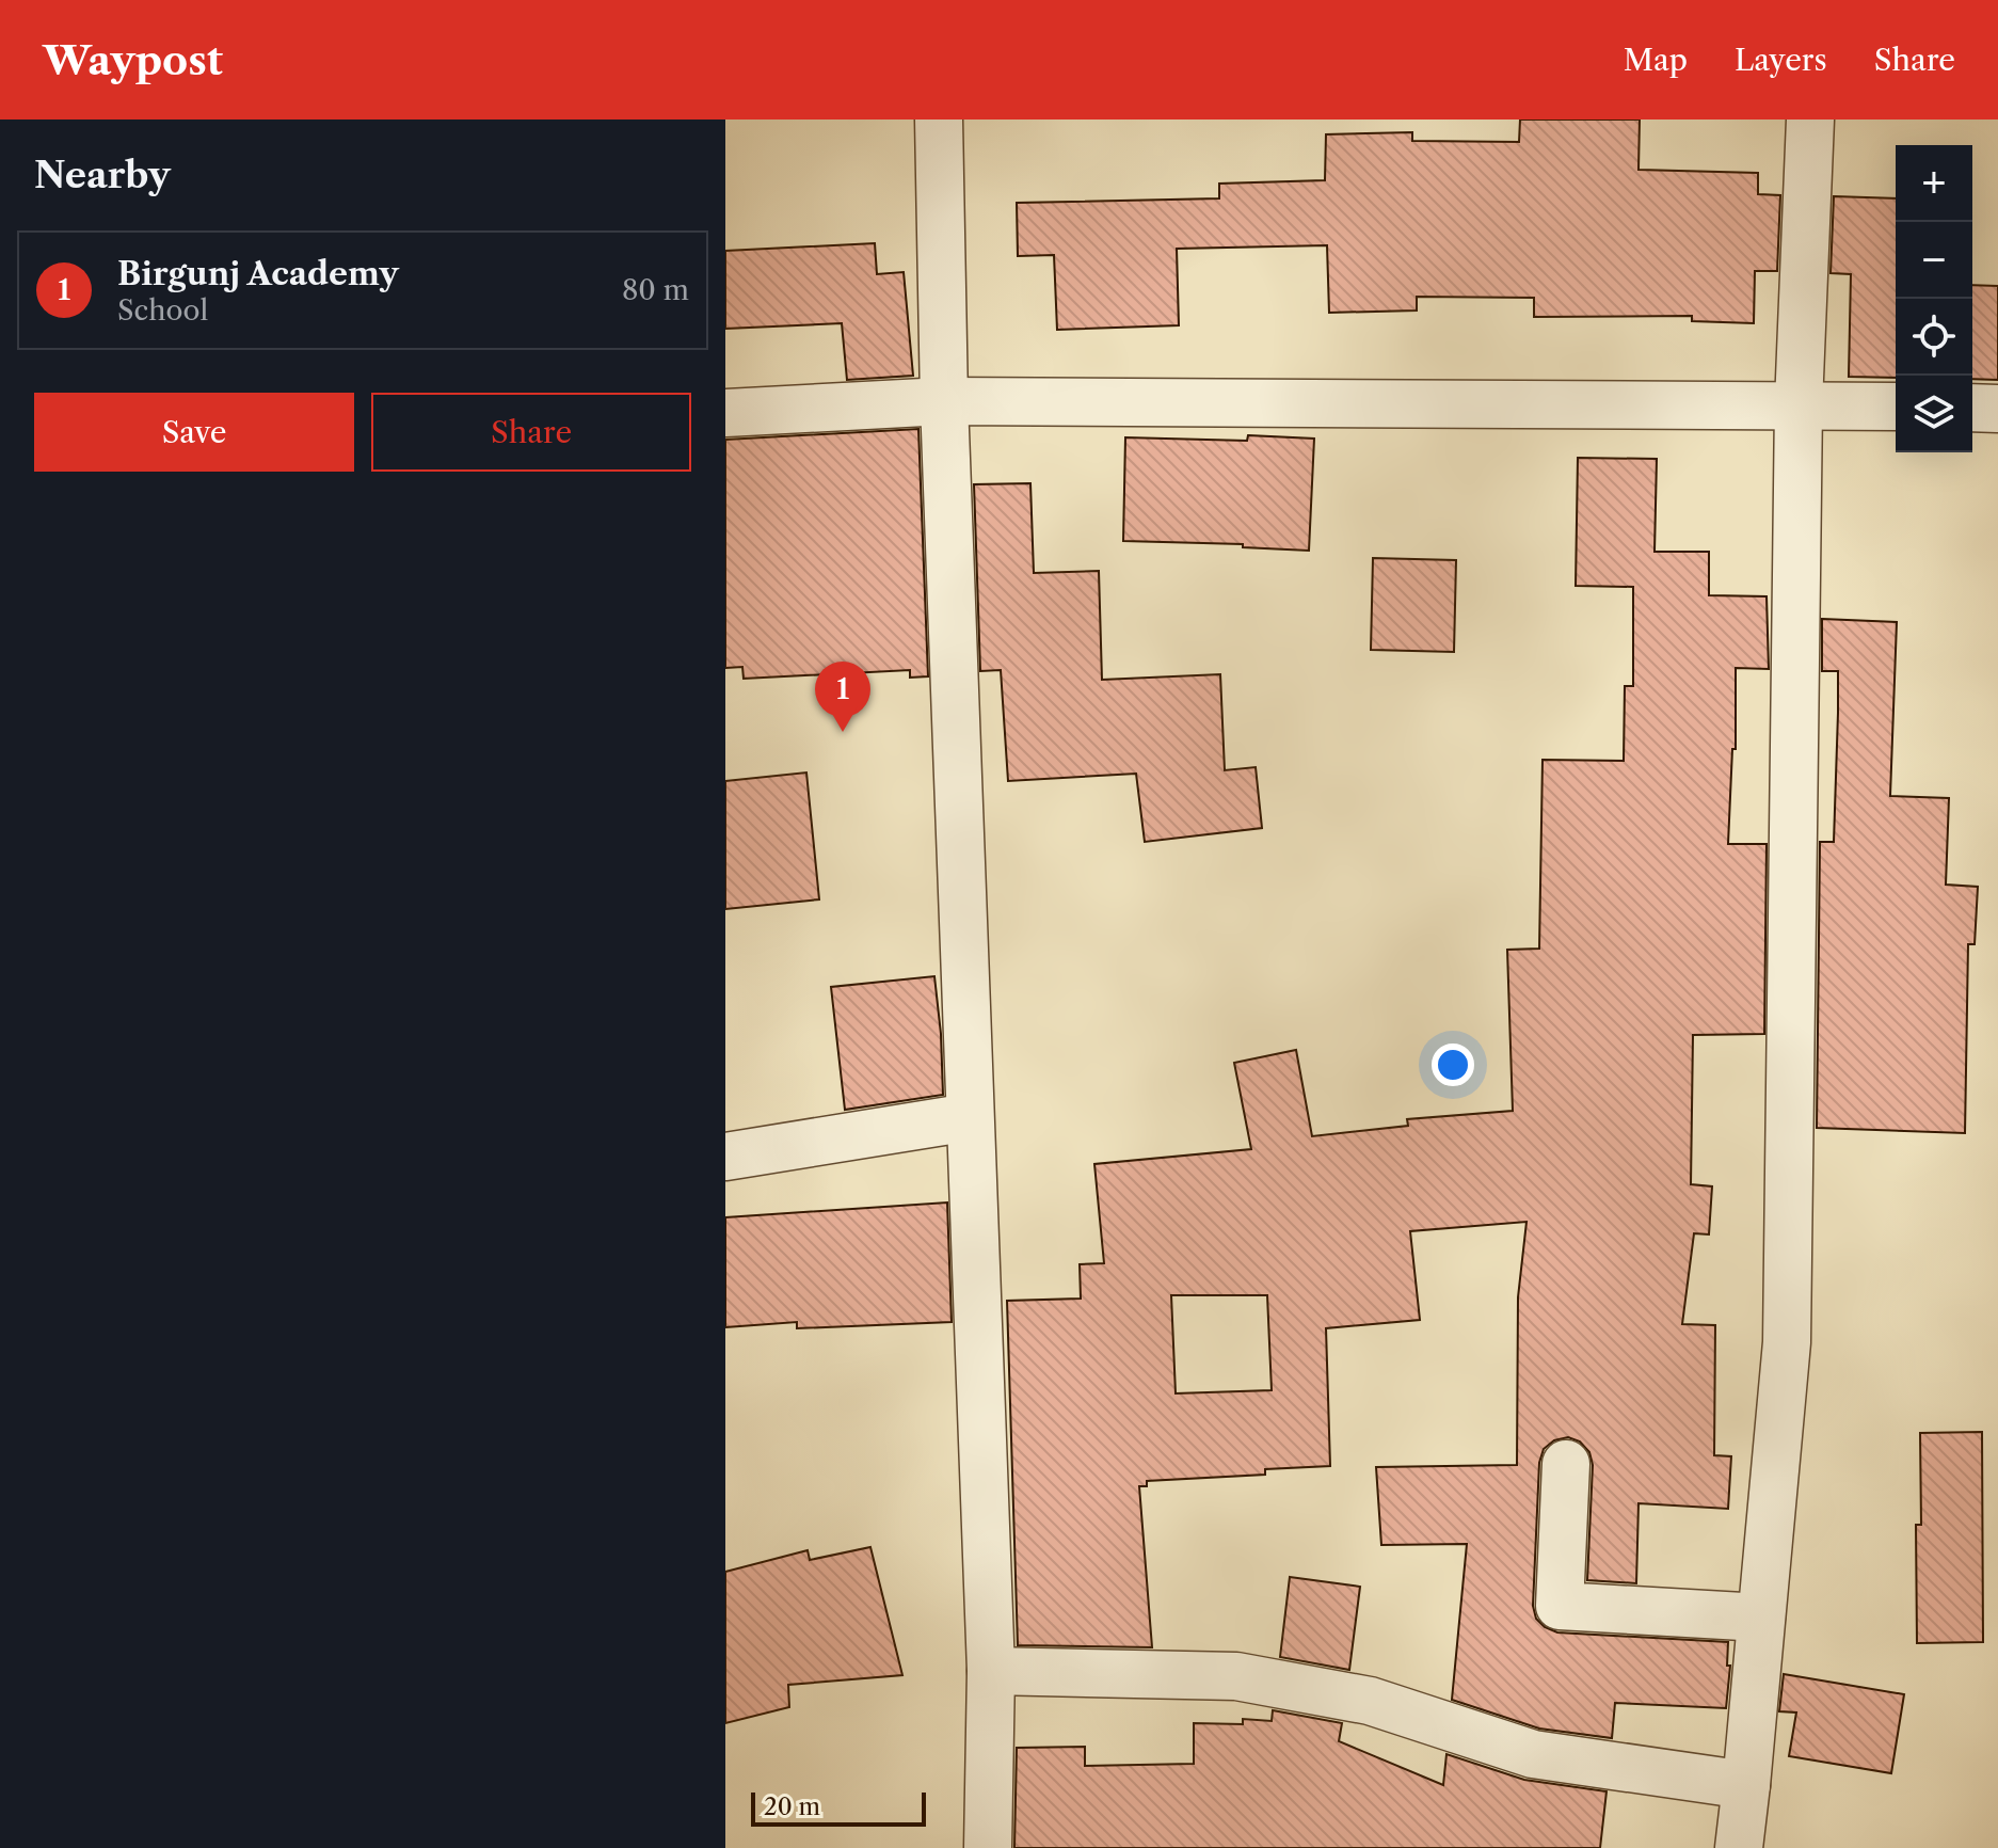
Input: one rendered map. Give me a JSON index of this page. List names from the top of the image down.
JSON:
{
  "scale_bar": "20 m",
  "page": {
    "header": "Waypost",
    "nav": ["Map", "Layers", "Share"],
    "heading": "Nearby",
    "map_buttons": ["+", "−"],
    "list": [
      {
        "mark": "1",
        "name": "Birgunj Academy",
        "note": "School",
        "value": "80 m"
      }
    ],
    "buttons": ["Save", "Share"],
    "pins": "1",
    "scale": "20 m"
  }
}
